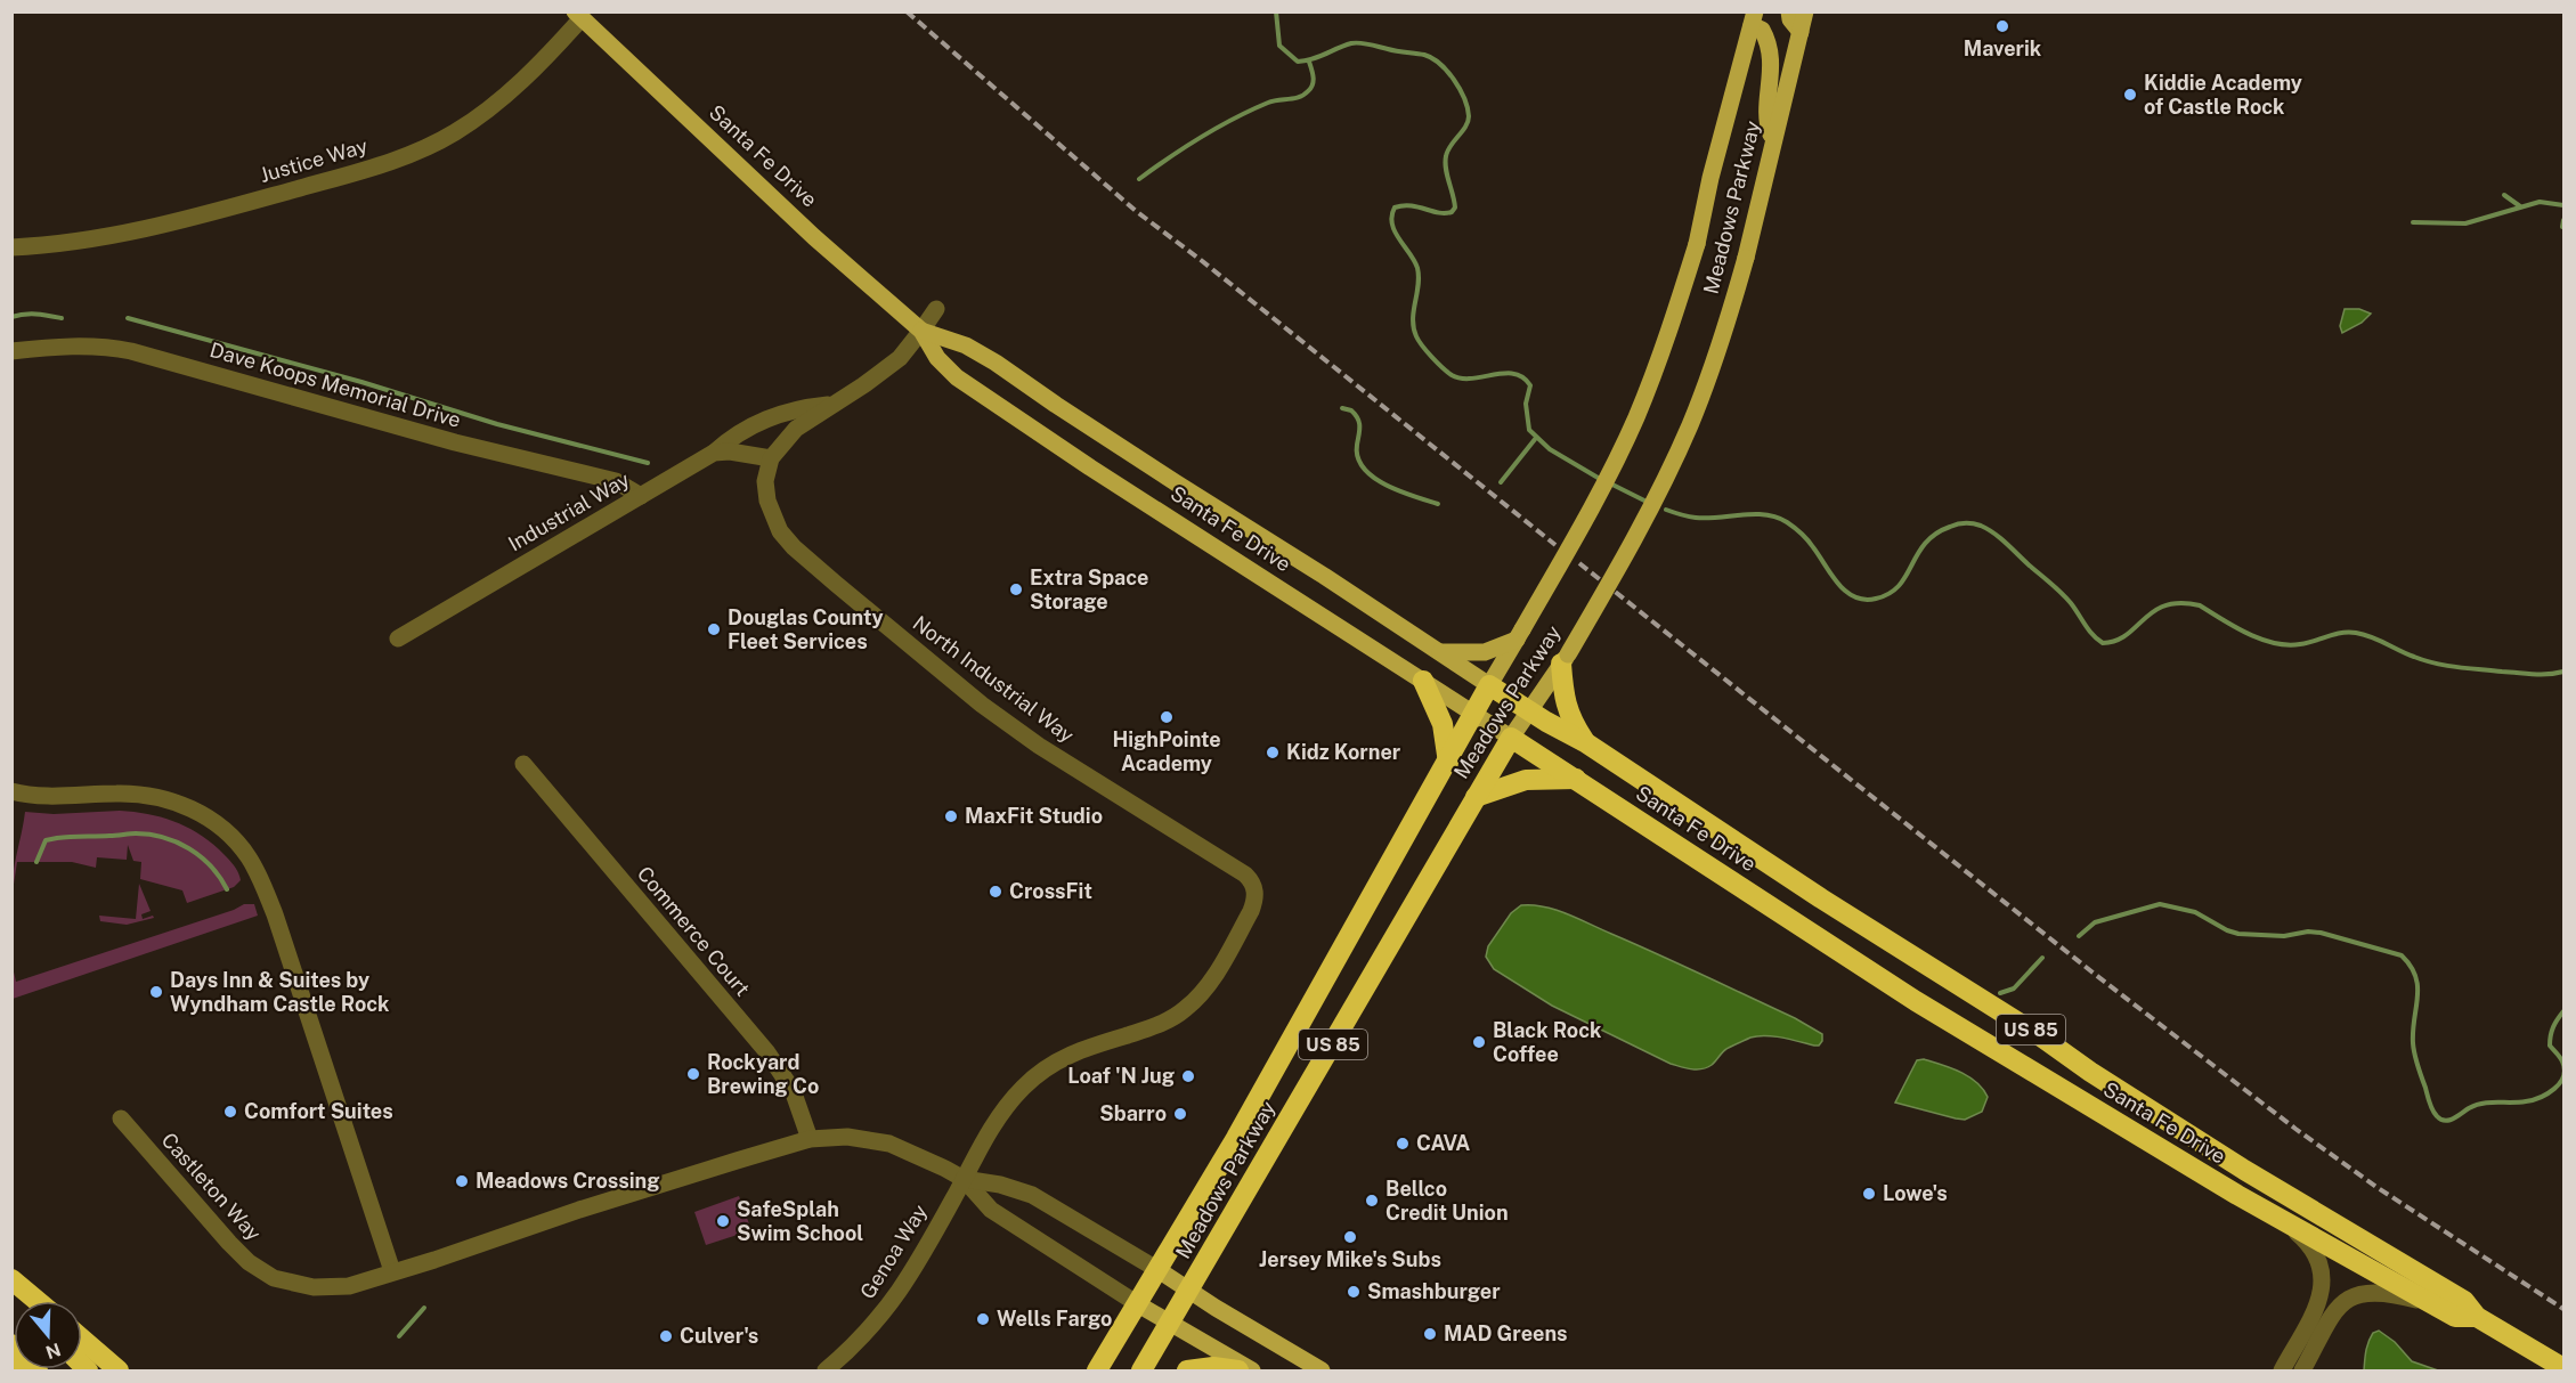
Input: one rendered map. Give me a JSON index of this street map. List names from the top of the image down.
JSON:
{
  "streets": {
    "highway": ["Santa Fe Drive", "Meadows Parkway", "US 85"],
    "street": [
      "Justice Way",
      "Dave Koops Memorial Drive",
      "Industrial Way",
      "North Industrial Way",
      "Commerce Court",
      "Castleton Way",
      "Genoa Way"
    ]
  },
  "crossings": [
    ["Santa Fe Drive", "Justice Way"],
    ["Santa Fe Drive", "Meadows Parkway"],
    ["Dave Koops Memorial Drive", "Industrial Way"],
    ["North Industrial Way", "Genoa Way"],
    ["Commerce Court", "Castleton Way"],
    ["Castleton Way", "Genoa Way"]
  ],
  "places": [
    "Maverik",
    "Kiddie Academy of Castle Rock",
    "Extra Space Storage",
    "Douglas County Fleet Services",
    "HighPointe Academy",
    "Kidz Korner",
    "MaxFit Studio",
    "CrossFit",
    "Days Inn & Suites by Wyndham Castle Rock",
    "Black Rock Coffee",
    "Rockyard Brewing Co",
    "Loaf 'N Jug",
    "Comfort Suites",
    "Sbarro",
    "CAVA",
    "Meadows Crossing",
    "Lowe's",
    "Bellco Credit Union",
    "SafeSplah Swim School",
    "Jersey Mike's Subs",
    "Smashburger",
    "Wells Fargo",
    "MAD Greens",
    "Culver's"
  ],
  "north": "bottom"
}
